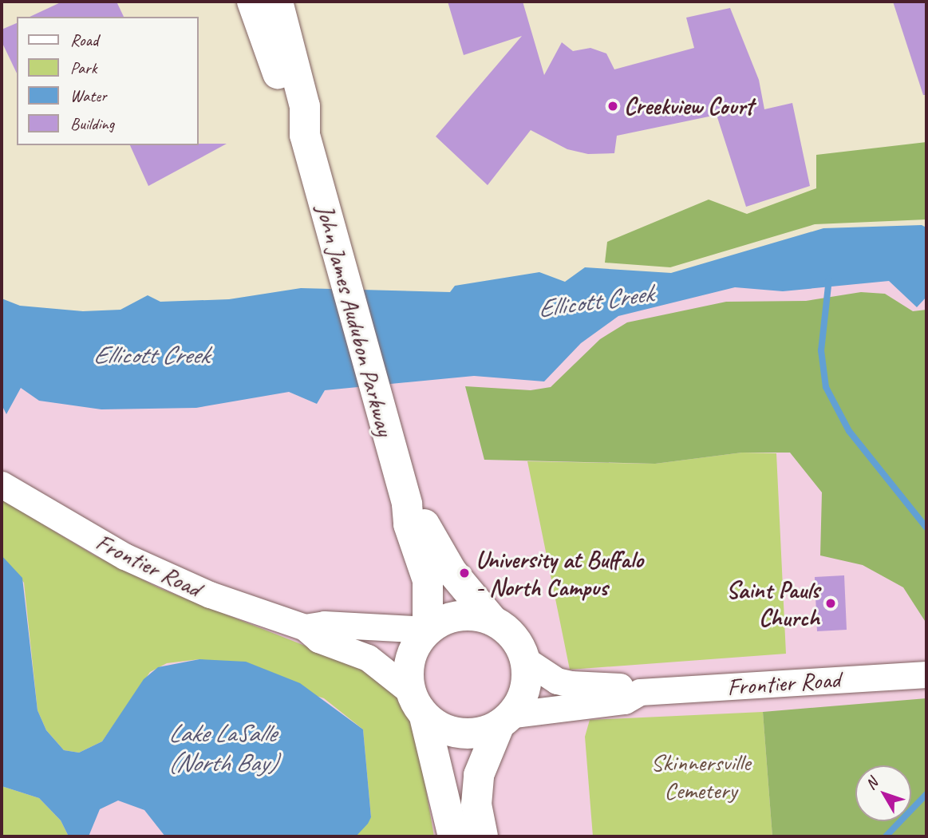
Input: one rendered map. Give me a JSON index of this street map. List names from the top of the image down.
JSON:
{
  "streets": {
    "main road": ["John James Audubon Parkway"],
    "street": ["Frontier Road"]
  },
  "crossings": [
    ["John James Audubon Parkway", "Frontier Road"]
  ],
  "water": ["Ellicott Creek", "Lake LaSalle (North Bay)"],
  "parks": ["Skinnersville Cemetery"],
  "places": ["Creekview Court", "University at Buffalo - North Campus", "Saint Pauls Church"],
  "legend": [
    "Road",
    "Park",
    "Water",
    "Building"
  ],
  "north": "top left"
}
